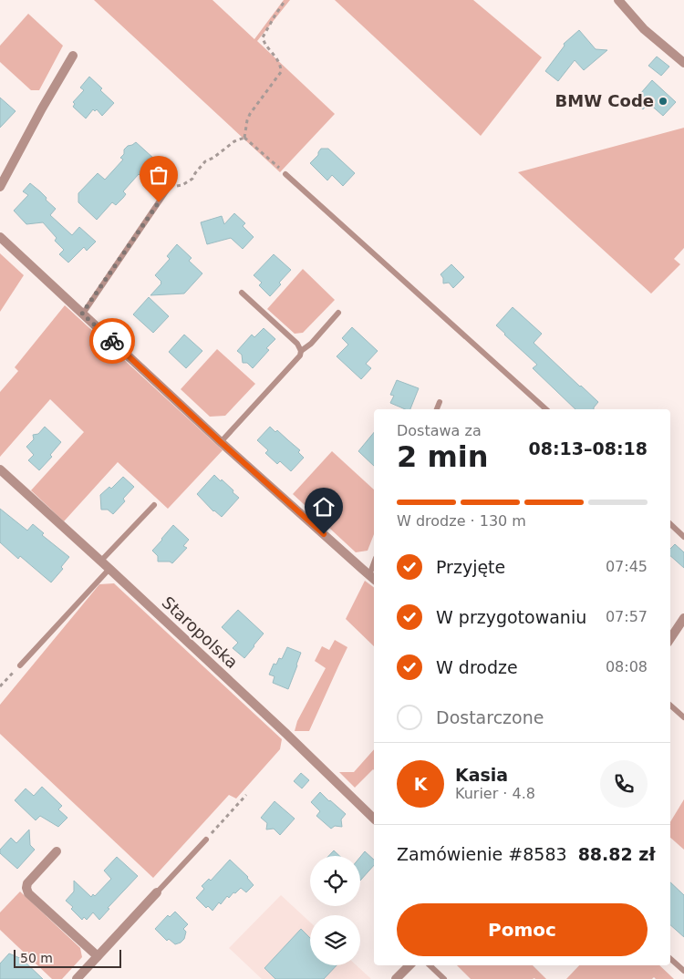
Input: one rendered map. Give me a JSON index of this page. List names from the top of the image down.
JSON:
{
  "streets": {
    "street": ["Staropolska"]
  },
  "places": ["BMW Code"],
  "scale_bar": "50 m",
  "page": {
    "heading": ["2 min", "Dostawa za", "08:13–08:18"],
    "panel": [
      "Kasia",
      "Kurier · 4.8",
      "Zamówienie #8583",
      "88.82 zł"
    ],
    "bar": "W drodze · 130 m",
    "list": [
      ["Przyjęte", "07:45"],
      ["W przygotowaniu", "07:57"],
      ["W drodze", "08:08"],
      "Dostarczone"
    ],
    "round": "K",
    "buttons": "Pomoc",
    "scale": "50 m"
  }
}
